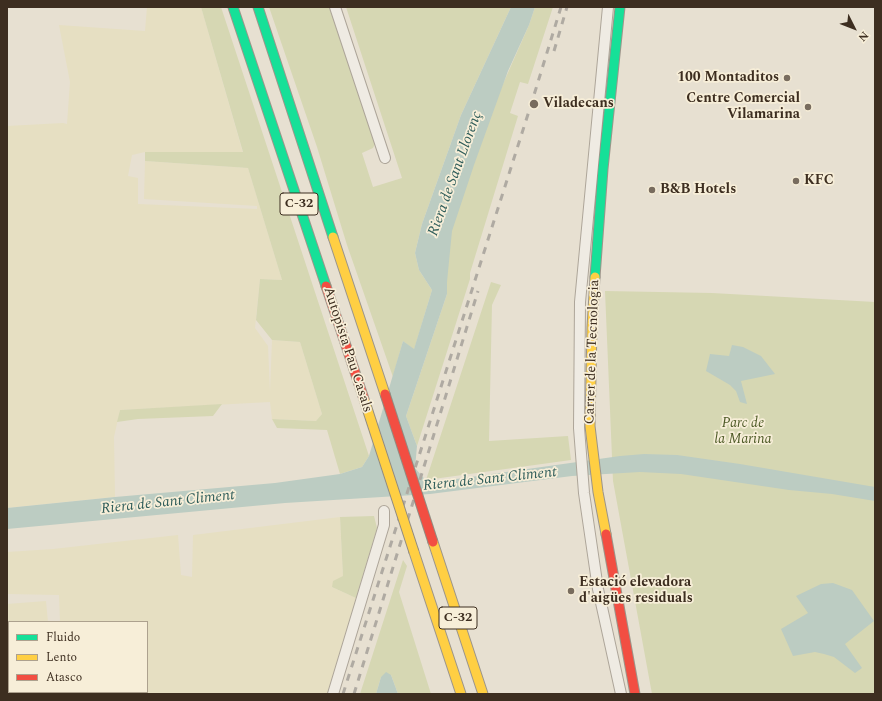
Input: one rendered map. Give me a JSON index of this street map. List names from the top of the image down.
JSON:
{
  "streets": {
    "main road": ["C-32", "Autopista Pau Casals", "Carrer de la Tecnologia"]
  },
  "water": ["Riera de Sant Llorenç", "Riera de Sant Climent"],
  "parks": ["Parc de la Marina"],
  "places": [
    "100 Montaditos",
    "Viladecans",
    "Centre Comercial Vilamarina",
    "KFC",
    "B&B Hotels",
    "Estació elevadora d'aigües residuals"
  ],
  "legend": ["Fluido", "Lento", "Atasco"],
  "north": "bottom right"
}
